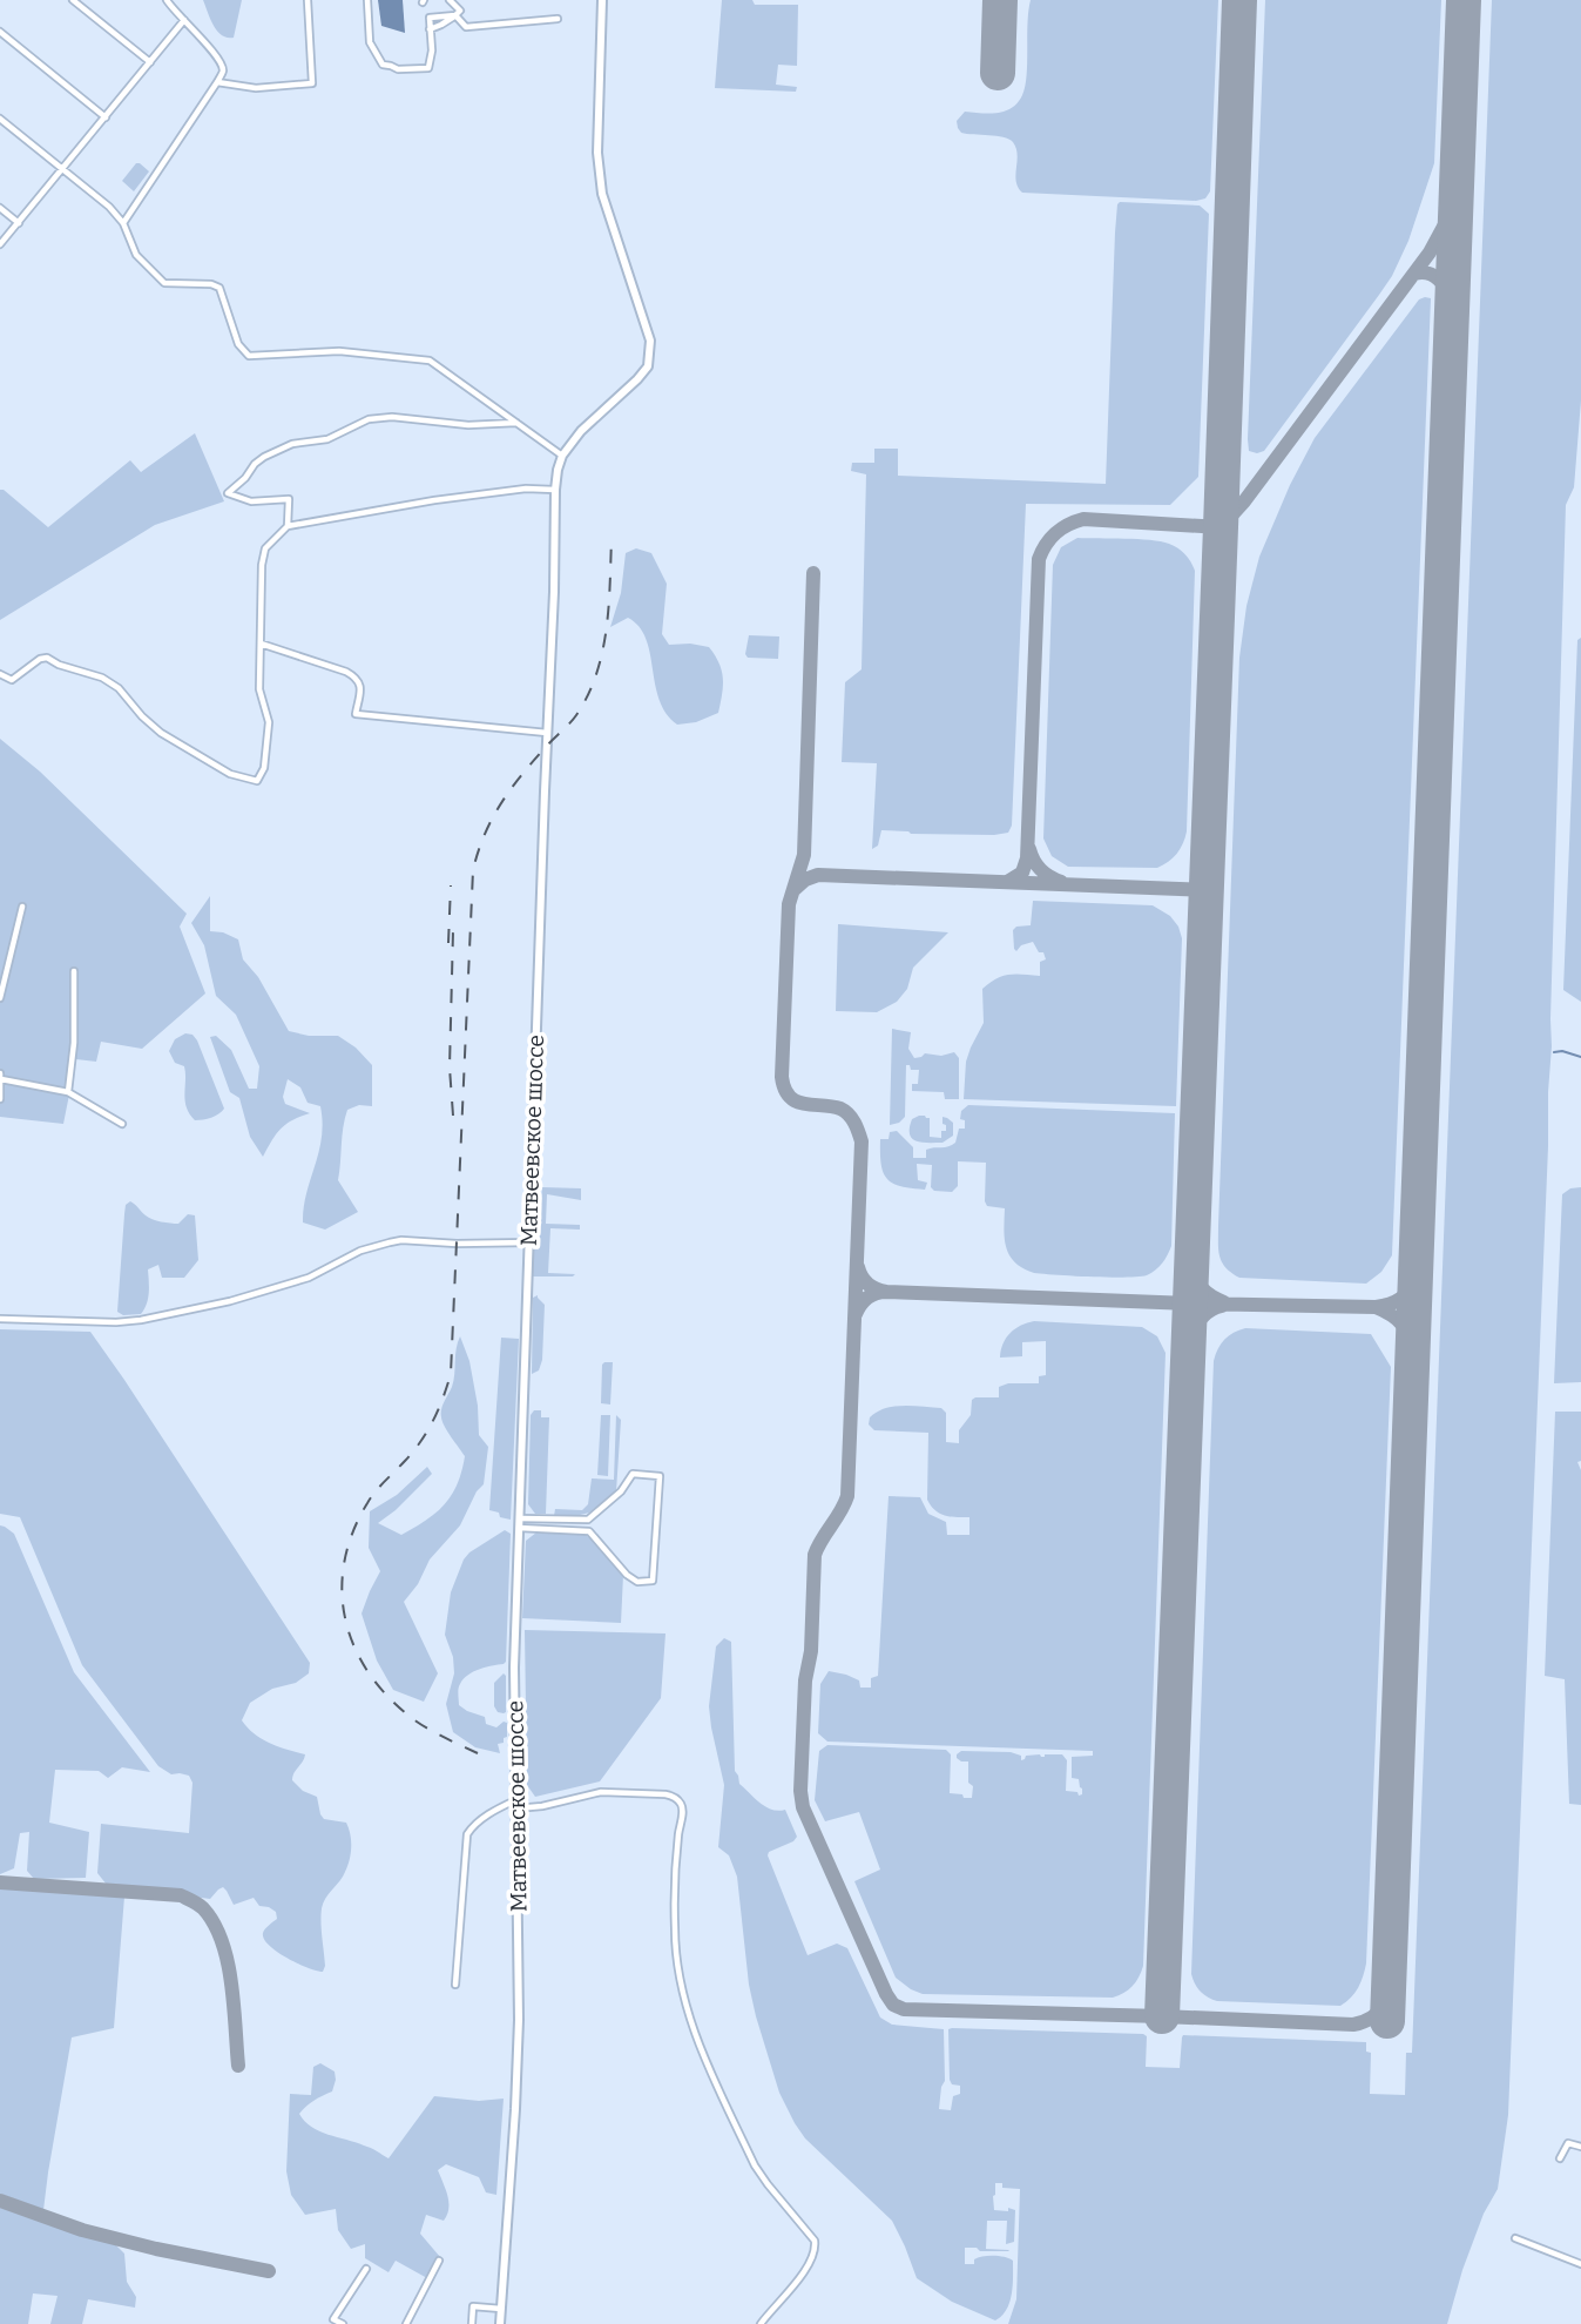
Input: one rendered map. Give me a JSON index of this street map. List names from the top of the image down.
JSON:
{
  "streets": {
    "main road": ["Матвеевское шоссе"]
  }
}
